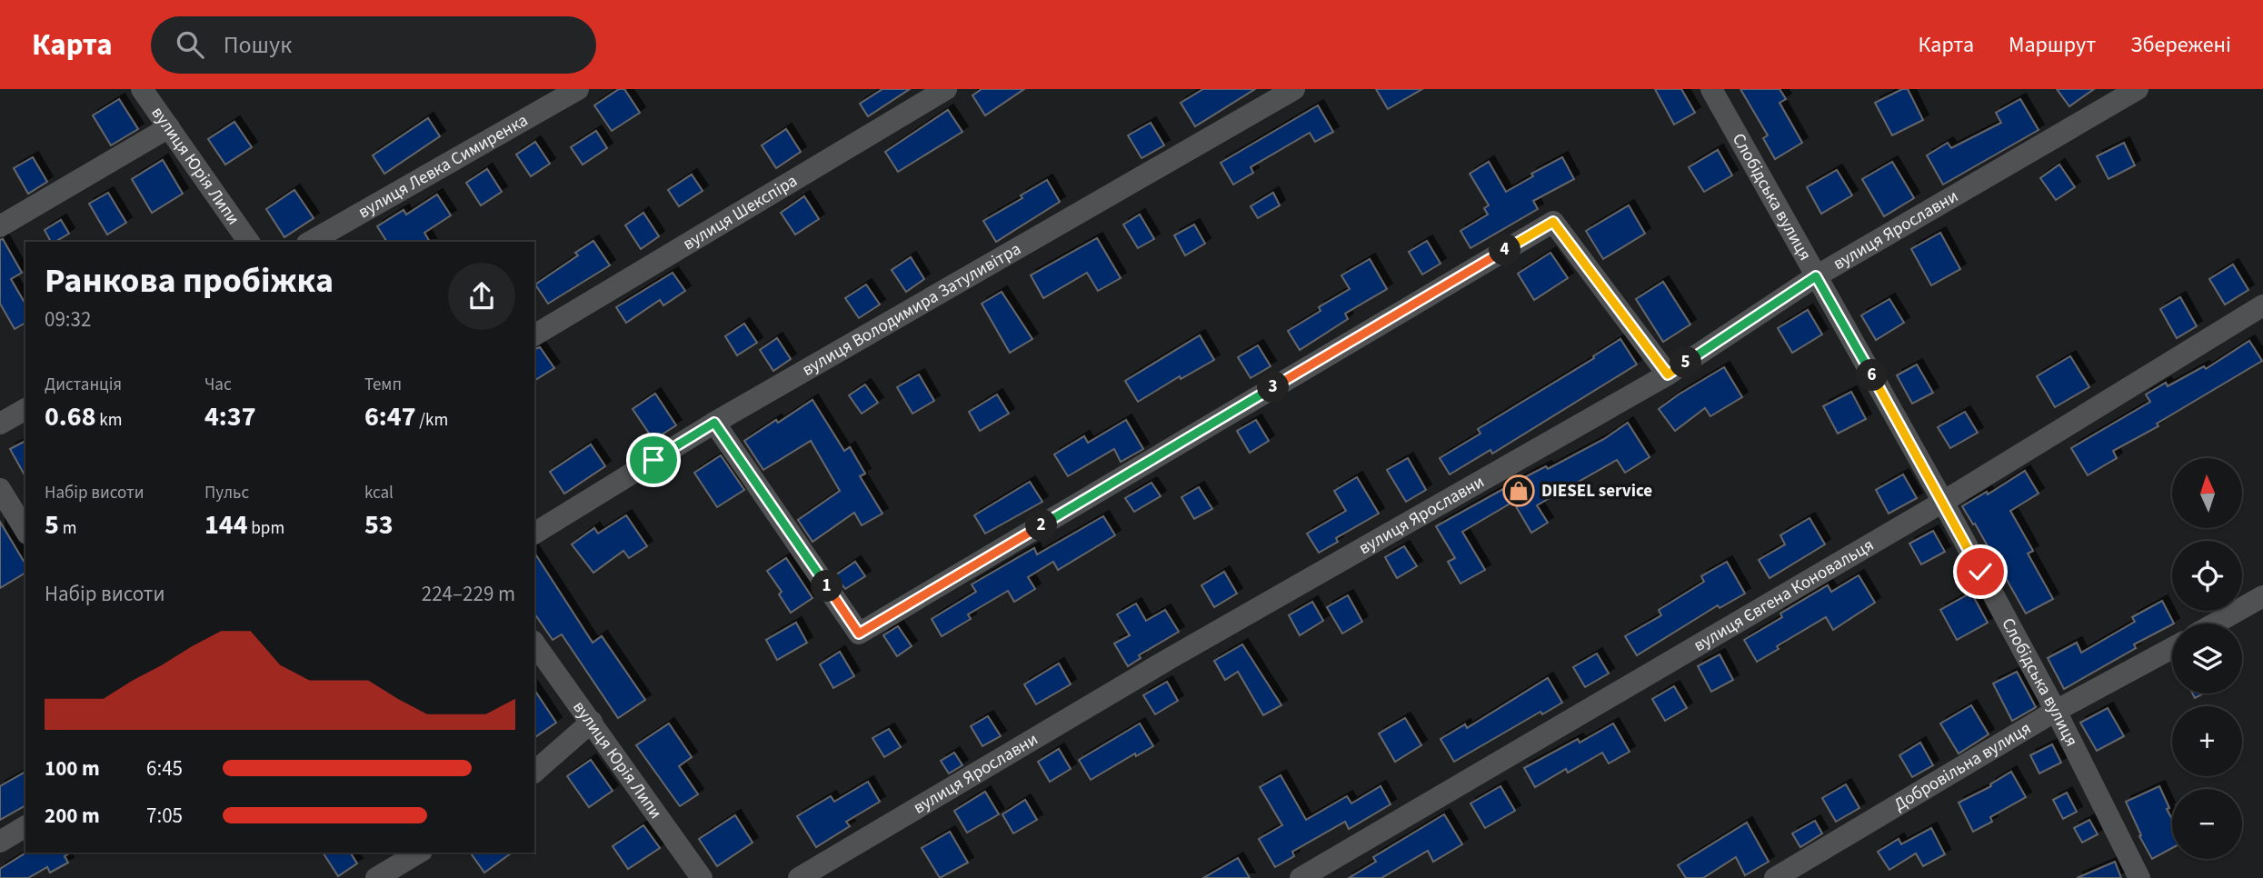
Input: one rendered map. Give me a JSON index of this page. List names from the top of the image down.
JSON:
{
  "streets": {
    "street": [
      "вулиця Юрія Липи",
      "вулиця Левка Симиренка",
      "Слобідська вулиця",
      "вулиця Шекспіра",
      "вулиця Ярославни",
      "вулиця Володимира Затуливітра",
      "вулиця Євгена Коновальця",
      "Добровільна вулиця"
    ]
  },
  "crossings": [
    ["Слобідська вулиця", "вулиця Ярославни"],
    ["Слобідська вулиця", "вулиця Євгена Коновальця"],
    ["Слобідська вулиця", "Добровільна вулиця"]
  ],
  "places": {
    "shop": ["DIESEL service"]
  },
  "north": "top",
  "page": {
    "header": "Карта",
    "search": "Пошук",
    "nav": ["Карта", "Маршрут", "Збережені"],
    "pins": [
      "4",
      "5",
      "6",
      "3",
      "2",
      "1"
    ],
    "heading": ["Ранкова пробіжка", "09:32"],
    "stats": [
      ["Дистанція", "0.68 km"],
      ["Час", "4:37"],
      ["Темп", "6:47 /km"],
      ["Набір висоти", "5 m"],
      ["Пульс", "144 bpm"],
      ["kcal", "53"]
    ],
    "map_buttons": ["+", "−"],
    "chart": ["Набір висоти", "224–229 m"],
    "list": [
      {
        "name": "100 m",
        "note": "6:45"
      },
      {
        "name": "200 m",
        "note": "7:05"
      }
    ]
  }
}
